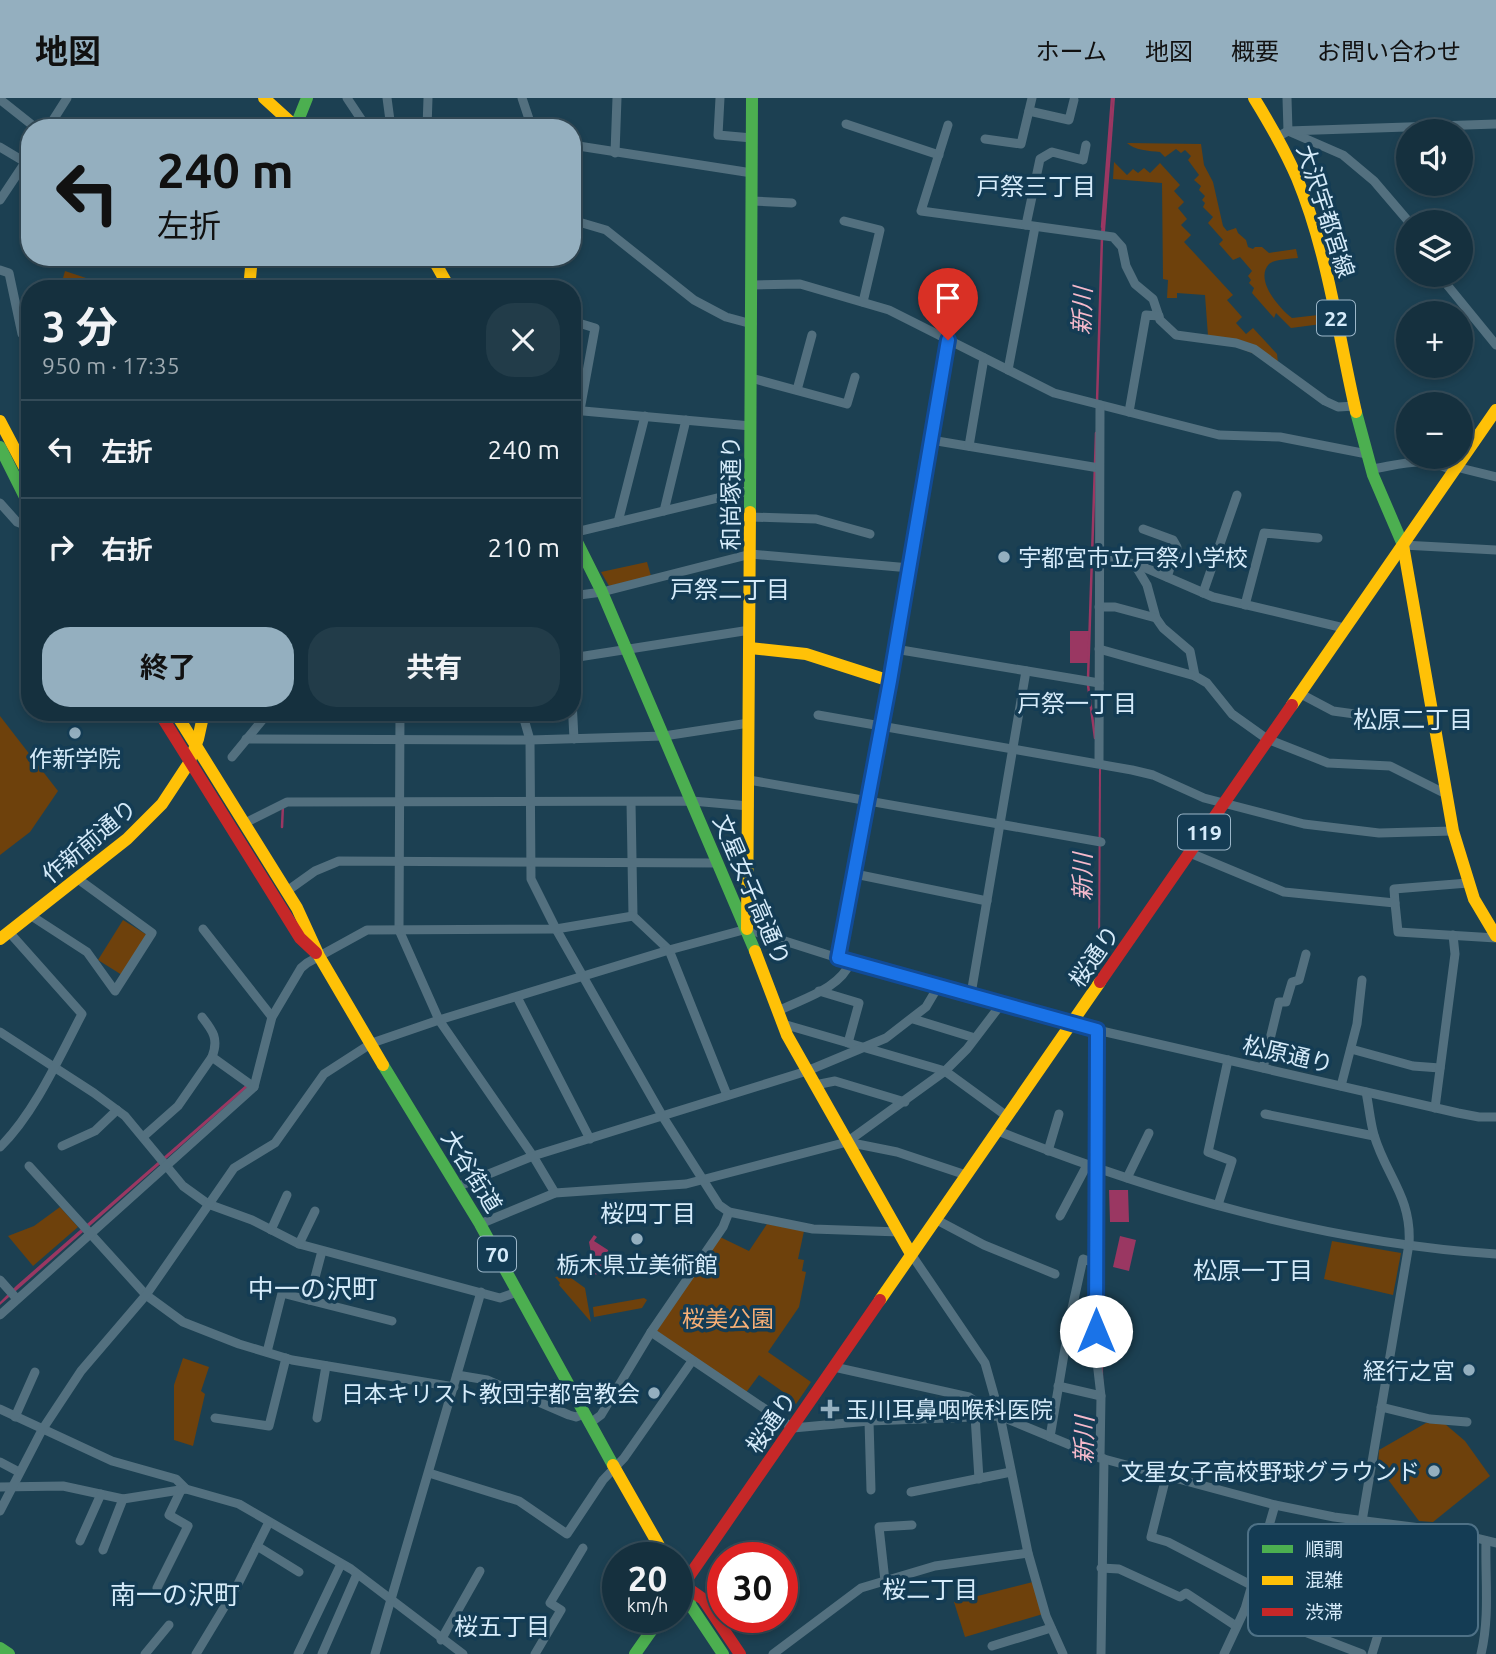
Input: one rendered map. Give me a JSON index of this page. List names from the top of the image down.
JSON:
{
  "streets": {
    "main road": [
      "大沢宇都宮線",
      "22",
      "和尚塚通り",
      "119",
      "作新前通り",
      "文星女子高通り",
      "桜通り",
      "大谷街道",
      "70"
    ],
    "street": ["松原通り"]
  },
  "crossings": [
    ["大沢宇都宮線", "桜通り"],
    ["和尚塚通り", "文星女子高通り"],
    ["和尚塚通り", "松原通り"],
    ["作新前通り", "大谷街道"],
    ["文星女子高通り", "桜通り"],
    ["文星女子高通り", "松原通り"],
    ["桜通り", "松原通り"]
  ],
  "districts": [
    "戸祭三丁目",
    "戸祭二丁目",
    "戸祭一丁目",
    "松原二丁目",
    "桜四丁目",
    "松原一丁目",
    "中一の沢町",
    "桜二丁目",
    "南一の沢町",
    "桜五丁目"
  ],
  "water": ["新川"],
  "parks": ["桜美公園"],
  "places": {
    "other": [
      "宇都宮市立戸祭小学校",
      "作新学院",
      "栃木県立美術館",
      "経行之宮",
      "日本キリスト教団宇都宮教会",
      "文星女子高校野球グラウンド"
    ],
    "health": ["玉川耳鼻咽喉科医院"]
  },
  "legend": ["順調", "混雑", "渋滞"],
  "page": {
    "header": "地図",
    "nav": [
      "ホーム",
      "地図",
      "概要",
      "お問い合わせ"
    ],
    "map_buttons": ["+", "−"],
    "turn": ["240 m", "左折"],
    "heading": ["3 分", "950 m · 17:35"],
    "list": [
      {
        "name": "左折",
        "value": "240 m"
      },
      {
        "name": "右折",
        "value": "210 m"
      }
    ],
    "buttons": ["終了", "共有"],
    "speed": "20 km/h",
    "limit": "30"
  }
}
